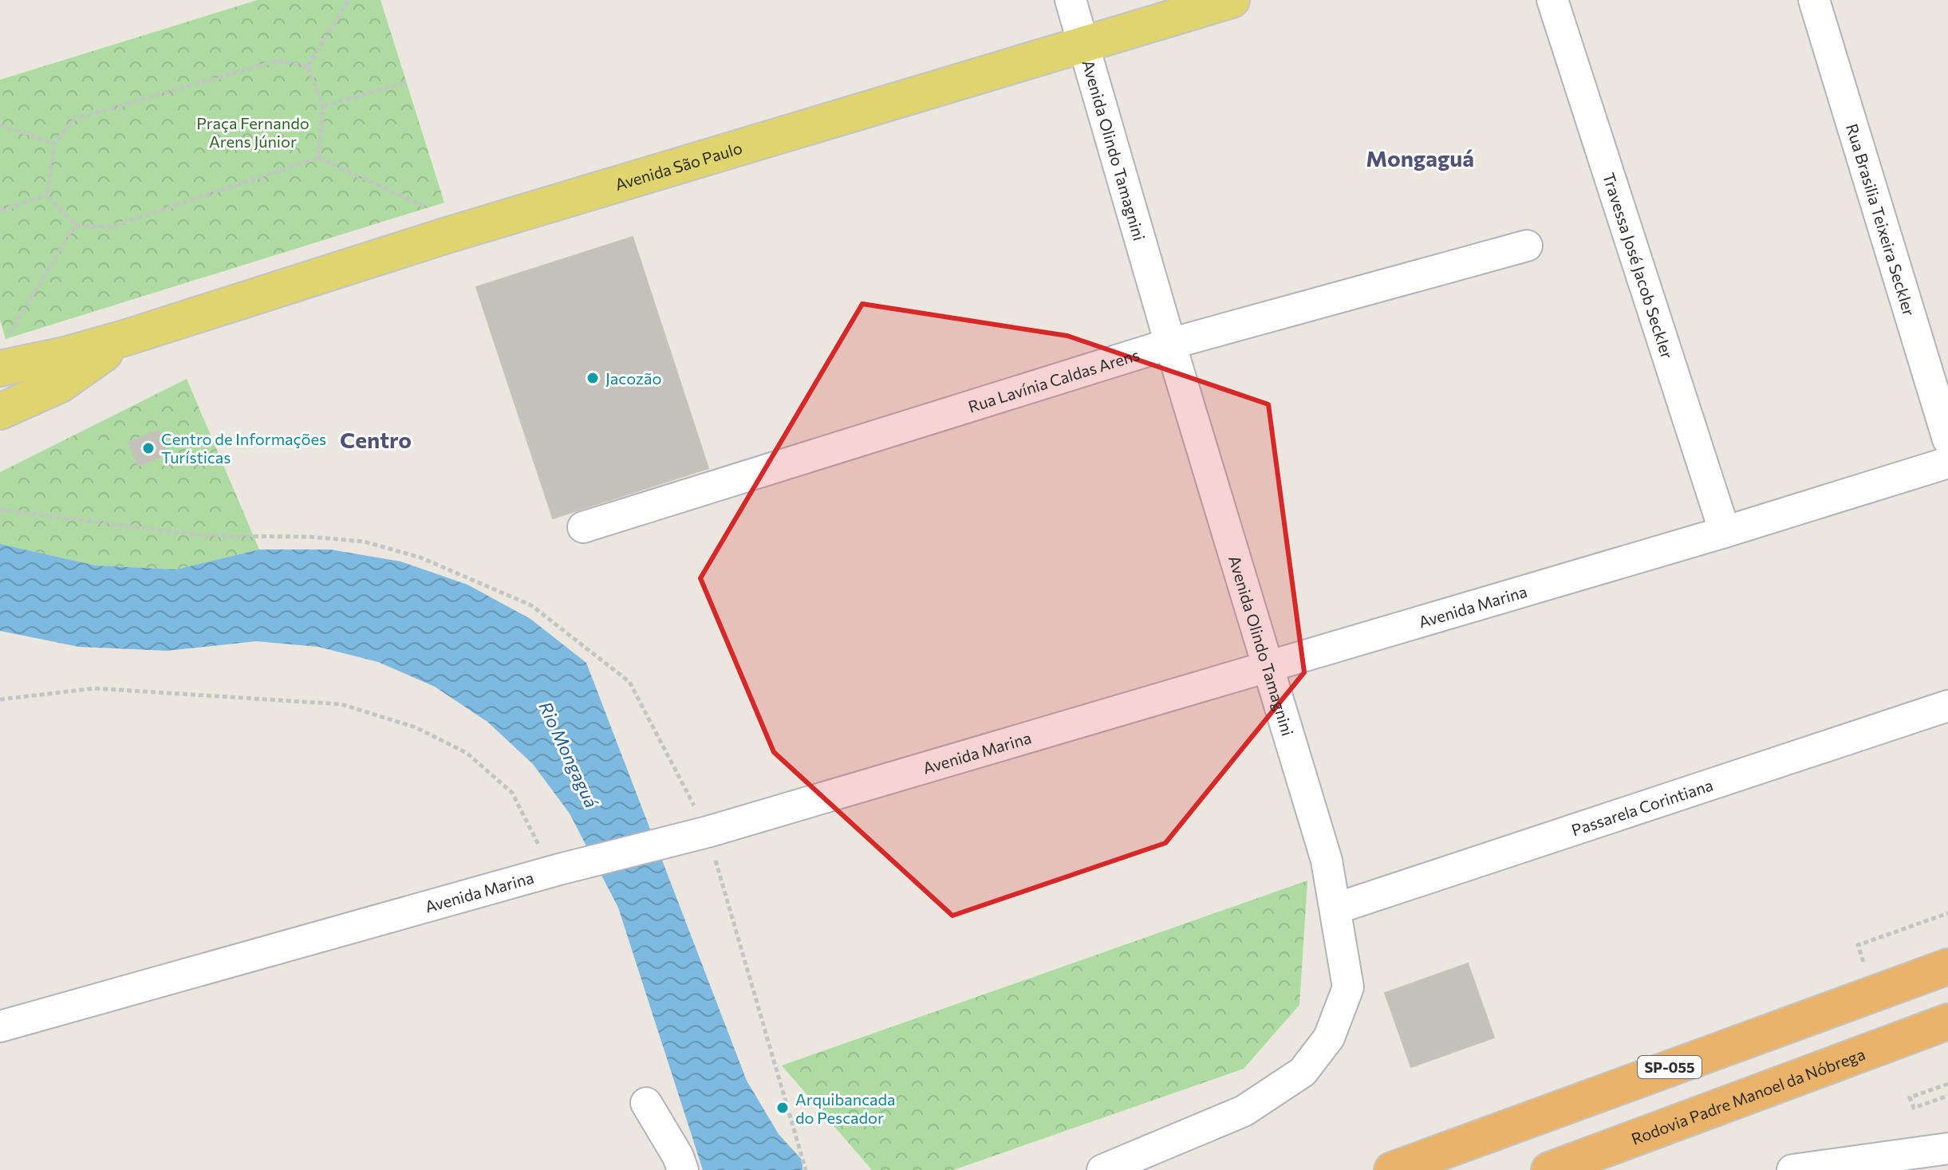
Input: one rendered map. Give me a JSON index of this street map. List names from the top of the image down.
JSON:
{
  "streets": {
    "highway": ["SP-055", "Rodovia Padre Manoel da Nóbrega"],
    "main road": ["Avenida São Paulo"],
    "street": [
      "Avenida Olindo Tamagnini",
      "Rua Brasilia Teixeira Seckler",
      "Travessa José Jacob Seckler",
      "Rua Lavínia Caldas Arens",
      "Avenida Marina",
      "Passarela Corintiana"
    ]
  },
  "crossings": [
    ["Avenida Olindo Tamagnini", "Avenida São Paulo"],
    ["Avenida Olindo Tamagnini", "Rua Lavínia Caldas Arens"],
    ["Avenida Olindo Tamagnini", "Avenida Marina"],
    ["Avenida Olindo Tamagnini", "Passarela Corintiana"],
    ["Travessa José Jacob Seckler", "Avenida Marina"]
  ],
  "districts": ["Mongaguá", "Centro"],
  "water": ["Rio Mongaguá"],
  "parks": ["Praça Fernando Arens Júnior"],
  "places": ["Jacozão", "Centro de Informações Turísticas", "Arquibancada do Pescador"]
}
